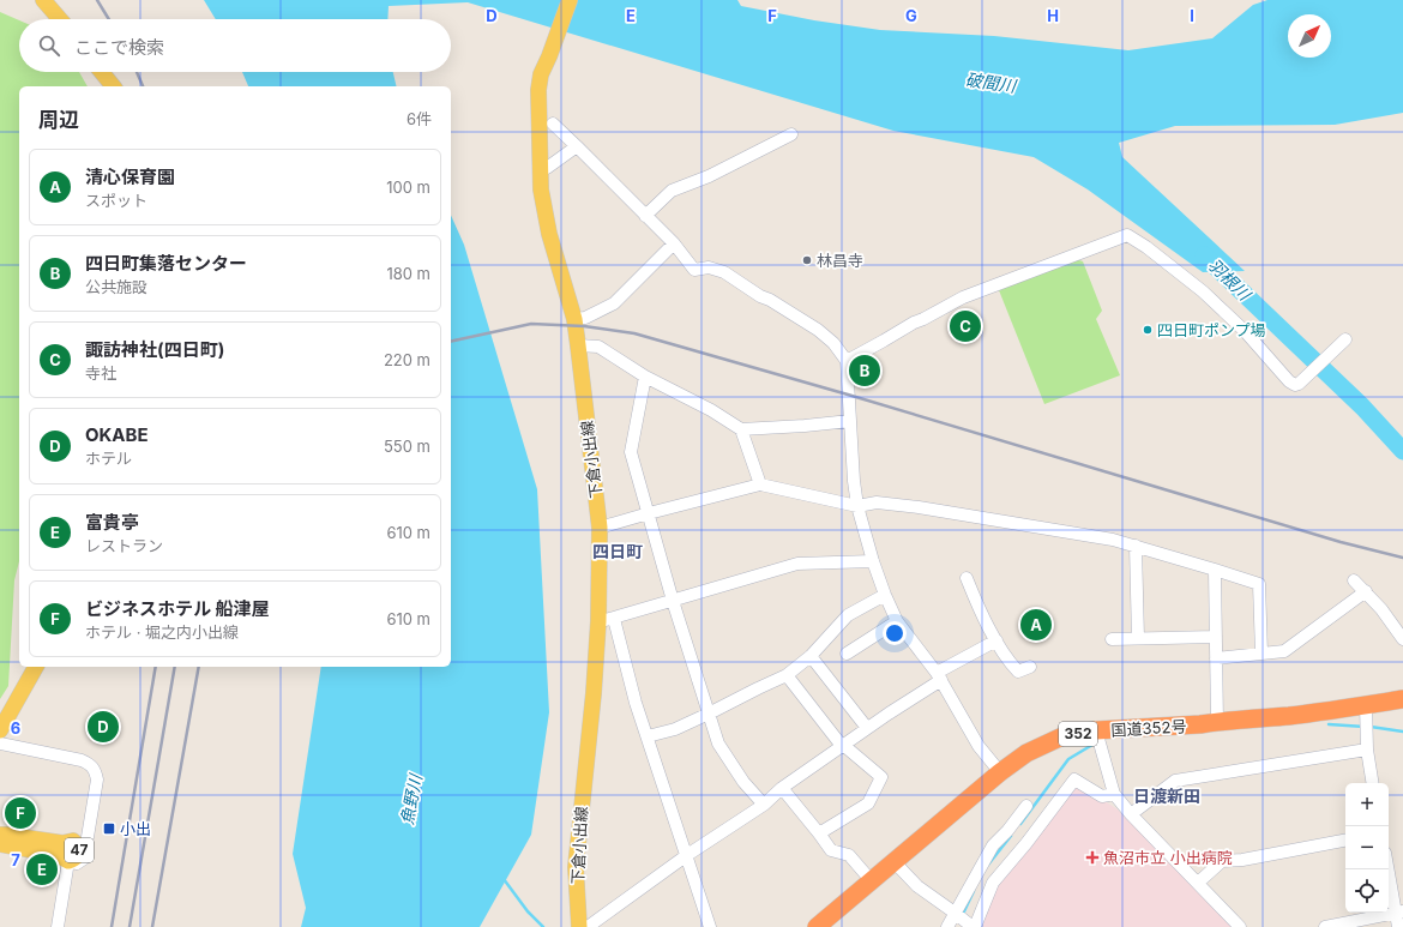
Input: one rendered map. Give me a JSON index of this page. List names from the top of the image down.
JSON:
{
  "streets": {
    "highway": ["国道352号", "352"],
    "main road": ["下倉小出線", "47"]
  },
  "districts": ["四日町", "日渡新田"],
  "water": ["破間川", "羽根川", "魚野川"],
  "places": {
    "other": ["林昌寺", "四日町ポンプ場"],
    "transit": ["小出"],
    "health": ["魚沼市立 小出病院"]
  },
  "north": "top right",
  "page": {
    "search": "ここで検索",
    "heading": ["周辺", "6件"],
    "list": [
      {
        "mark": "A",
        "name": "清心保育園",
        "note": "スポット",
        "value": "100 m"
      },
      {
        "mark": "B",
        "name": "四日町集落センター",
        "note": "公共施設",
        "value": "180 m"
      },
      {
        "mark": "C",
        "name": "諏訪神社(四日町)",
        "note": "寺社",
        "value": "220 m"
      },
      {
        "mark": "D",
        "name": "OKABE",
        "note": "ホテル",
        "value": "550 m"
      },
      {
        "mark": "E",
        "name": "富貴亭",
        "note": "レストラン",
        "value": "610 m"
      },
      {
        "mark": "F",
        "name": "ビジネスホテル 船津屋",
        "note": "ホテル · 堀之内小出線",
        "value": "610 m"
      }
    ],
    "pins": [
      "C",
      "B",
      "A",
      "D",
      "F",
      "E"
    ],
    "map_buttons": ["+", "−"]
  },
  "grid": {
    "columns": [
      "D",
      "E",
      "F",
      "G",
      "H",
      "I"
    ],
    "rows": ["6", "7"]
  }
}
